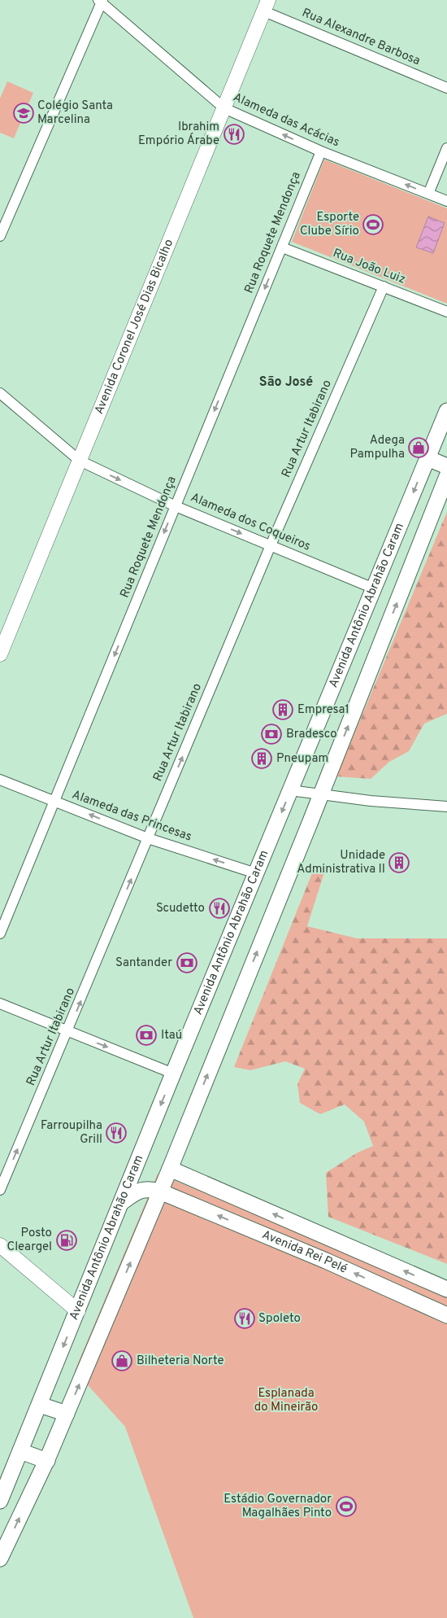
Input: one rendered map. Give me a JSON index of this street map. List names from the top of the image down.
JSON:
{
  "streets": {
    "main road": ["Avenida Antônio Abrahão Caram", "Avenida Rei Pelé"],
    "street": [
      "Rua Alexandre Barbosa",
      "Alameda das Acácias",
      "Rua Roquete Mendonça",
      "Rua João Luiz",
      "Avenida Coronel José Dias Bicalho",
      "Rua Artur Itabirano",
      "Alameda dos Coqueiros",
      "Alameda das Princesas"
    ]
  },
  "crossings": [
    ["Rua Alexandre Barbosa", "Avenida Coronel José Dias Bicalho"],
    ["Alameda das Acácias", "Rua Roquete Mendonça"],
    ["Alameda das Acácias", "Avenida Coronel José Dias Bicalho"],
    ["Rua Roquete Mendonça", "Rua João Luiz"],
    ["Rua Roquete Mendonça", "Alameda dos Coqueiros"],
    ["Rua Roquete Mendonça", "Alameda das Princesas"],
    ["Rua João Luiz", "Rua Artur Itabirano"],
    ["Avenida Coronel José Dias Bicalho", "Alameda dos Coqueiros"],
    ["Rua Artur Itabirano", "Alameda dos Coqueiros"],
    ["Rua Artur Itabirano", "Alameda das Princesas"],
    ["Alameda dos Coqueiros", "Avenida Antônio Abrahão Caram"],
    ["Avenida Antônio Abrahão Caram", "Alameda das Princesas"],
    ["Avenida Antônio Abrahão Caram", "Avenida Rei Pelé"]
  ],
  "one_way": [
    "Alameda das Acácias",
    "Rua Roquete Mendonça",
    "Rua Artur Itabirano",
    "Alameda dos Coqueiros",
    "Alameda das Princesas",
    "Avenida Rei Pelé"
  ],
  "districts": ["São José"],
  "parks": ["Esplanada do Mineirão"],
  "places": {
    "school or university": ["Colégio Santa Marcelina"],
    "restaurant": [
      "Ibrahim Empório Árabe",
      "Scudetto",
      "Farroupilha Grill",
      "Spoleto"
    ],
    "sports": ["Esporte Clube Sírio", "Estádio Governador Magalhães Pinto"],
    "shop": ["Adega Pampulha", "Bilheteria Norte"],
    "building": ["Empresa1", "Pneupam", "Unidade Administrativa II"],
    "bank": ["Bradesco", "Santander", "Itaú"],
    "fuel station": ["Posto Cleargel"]
  }
}
